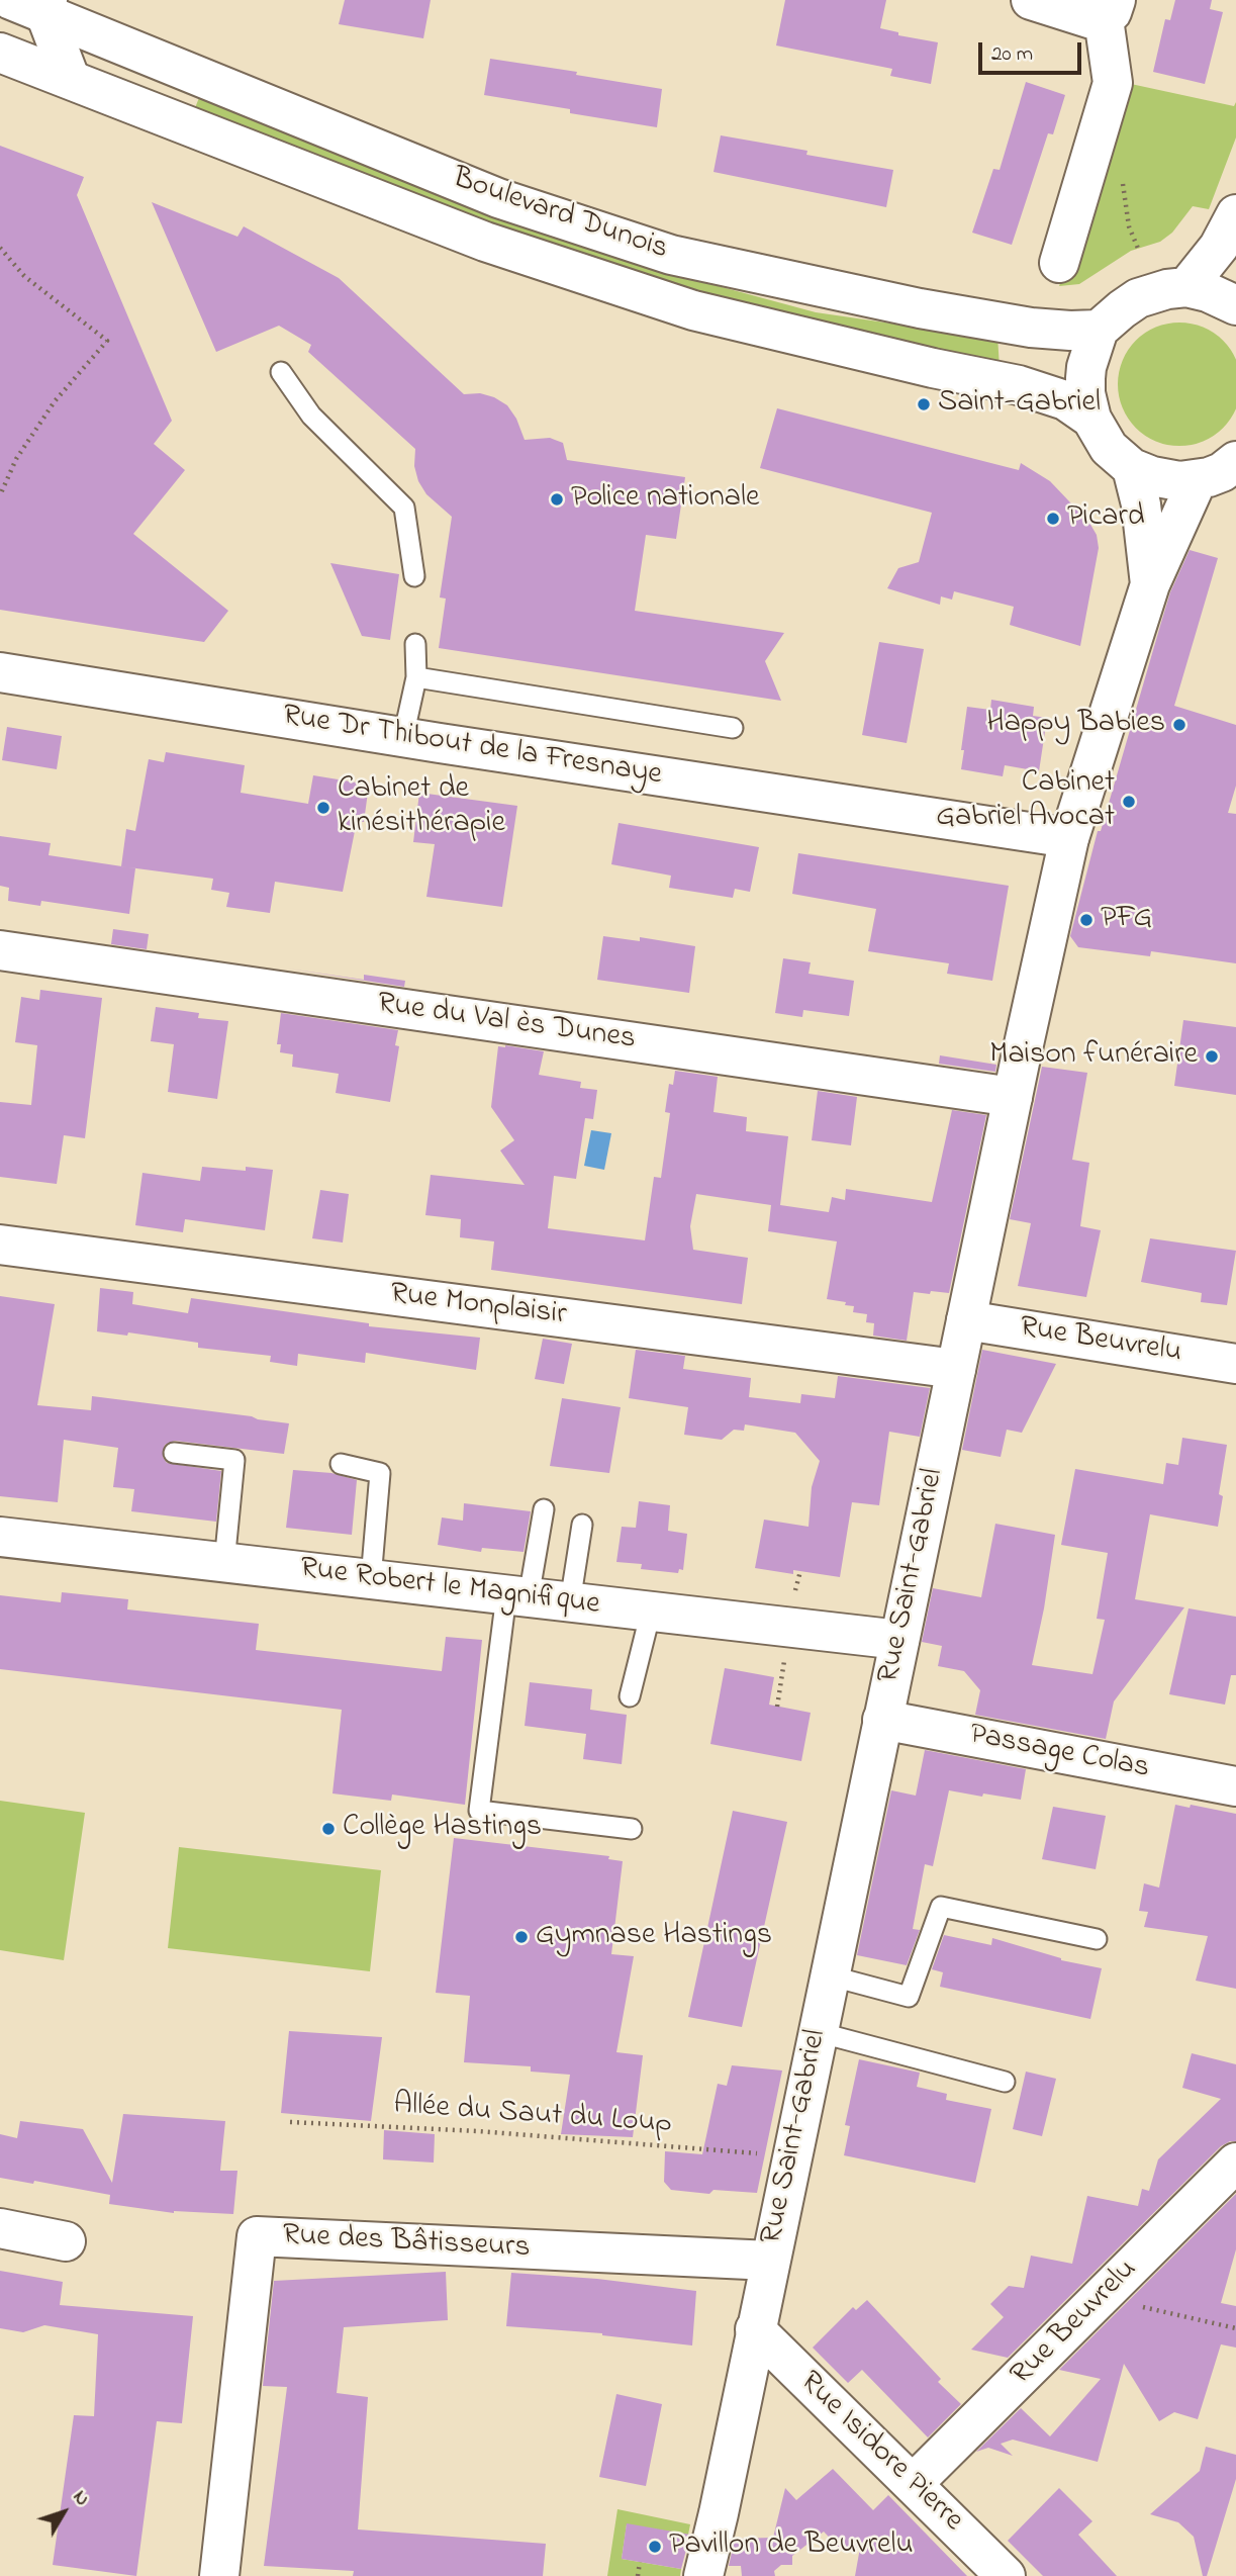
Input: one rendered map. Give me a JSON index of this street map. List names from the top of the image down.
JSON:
{
  "streets": {
    "street": [
      "Boulevard Dunois",
      "Rue Dr Thibout de la Fresnaye",
      "Rue du Val ès Dunes",
      "Rue Monplaisir",
      "Rue Beuvrelu",
      "Rue Saint-Gabriel",
      "Rue Robert le Magnifique",
      "Passage Colas",
      "Rue des Bâtisseurs",
      "Rue Isidore Pierre"
    ],
    "path": ["Allée du Saut du Loup"]
  },
  "crossings": [
    ["Rue Dr Thibout de la Fresnaye", "Rue Saint-Gabriel"],
    ["Rue du Val ès Dunes", "Rue Saint-Gabriel"],
    ["Rue Monplaisir", "Rue Saint-Gabriel"],
    ["Rue Beuvrelu", "Rue Saint-Gabriel"],
    ["Rue Beuvrelu", "Rue Isidore Pierre"],
    ["Rue Saint-Gabriel", "Rue Robert le Magnifique"],
    ["Rue Saint-Gabriel", "Passage Colas"],
    ["Rue Saint-Gabriel", "Rue des Bâtisseurs"],
    ["Rue Saint-Gabriel", "Rue Isidore Pierre"]
  ],
  "places": [
    "Saint-Gabriel",
    "Police nationale",
    "Picard",
    "Happy Babies",
    "Cabinet Gabriel Avocat",
    "Cabinet de kinésithérapie",
    "PFG",
    "Maison funéraire",
    "Collège Hastings",
    "Gymnase Hastings",
    "Pavillon de Beuvrelu"
  ],
  "scale_bar": "20 m",
  "north": "top right"
}
